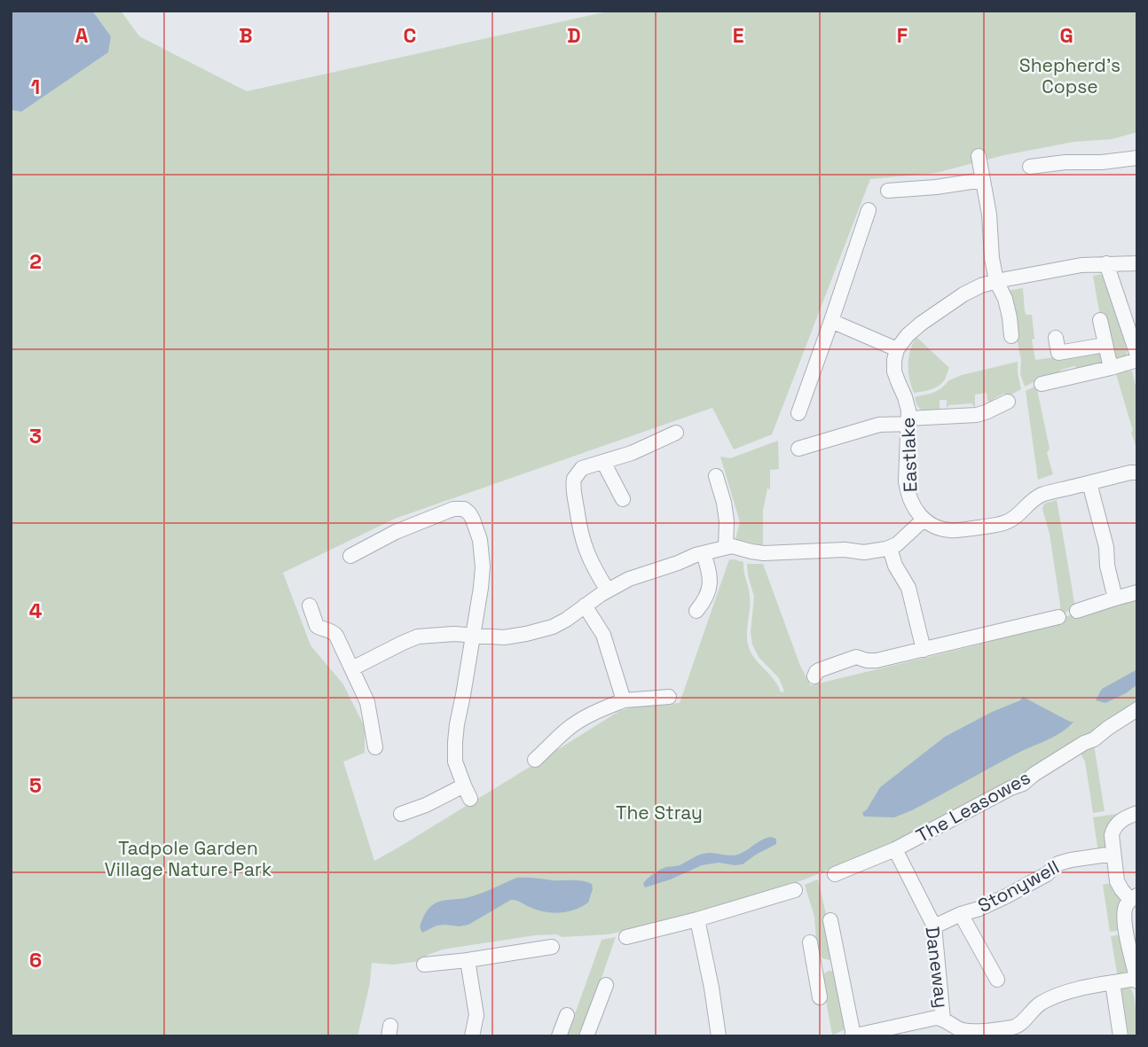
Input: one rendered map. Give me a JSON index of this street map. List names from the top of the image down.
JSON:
{
  "streets": {
    "street": [
      "Eastlake",
      "The Leasowes",
      "Stonywell",
      "Daneway"
    ]
  },
  "crossings": [
    ["The Leasowes", "Daneway"],
    ["Stonywell", "Daneway"]
  ],
  "parks": ["Shepherd's Copse", "The Stray", "Tadpole Garden Village Nature Park"],
  "grid": {
    "columns": [
      "A",
      "B",
      "C",
      "D",
      "E",
      "F",
      "G"
    ],
    "rows": [
      "1",
      "2",
      "3",
      "4",
      "5",
      "6"
    ]
  }
}
